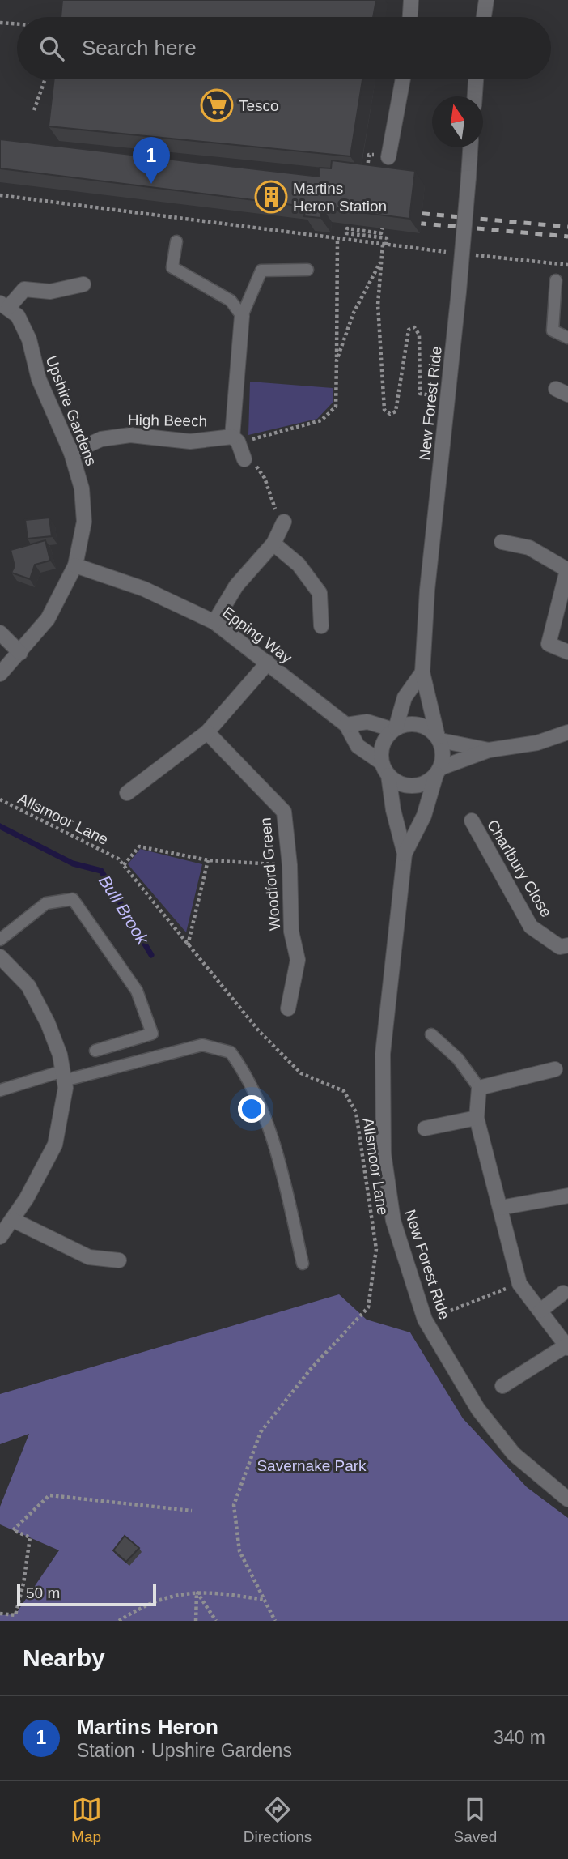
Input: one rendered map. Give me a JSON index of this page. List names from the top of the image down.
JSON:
{
  "streets": {
    "street": [
      "New Forest Ride",
      "Upshire Gardens",
      "High Beech",
      "Epping Way",
      "Charlbury Close",
      "Woodford Green"
    ],
    "path": ["Allsmoor Lane"]
  },
  "crossings": [
    ["New Forest Ride", "Epping Way"],
    ["Upshire Gardens", "High Beech"],
    ["Upshire Gardens", "Epping Way"]
  ],
  "water": ["Bull Brook"],
  "parks": ["Savernake Park"],
  "places": {
    "supermarket": ["Tesco"],
    "building": ["Martins Heron Station"]
  },
  "scale_bar": "50 m",
  "north": "top",
  "page": {
    "search": "Search here",
    "pins": "1",
    "scale": "50 m",
    "heading": "Nearby",
    "list": [
      {
        "mark": "1",
        "name": "Martins Heron",
        "note": "Station · Upshire Gardens",
        "value": "340 m"
      }
    ],
    "nav": ["Map", "Directions", "Saved"]
  }
}
